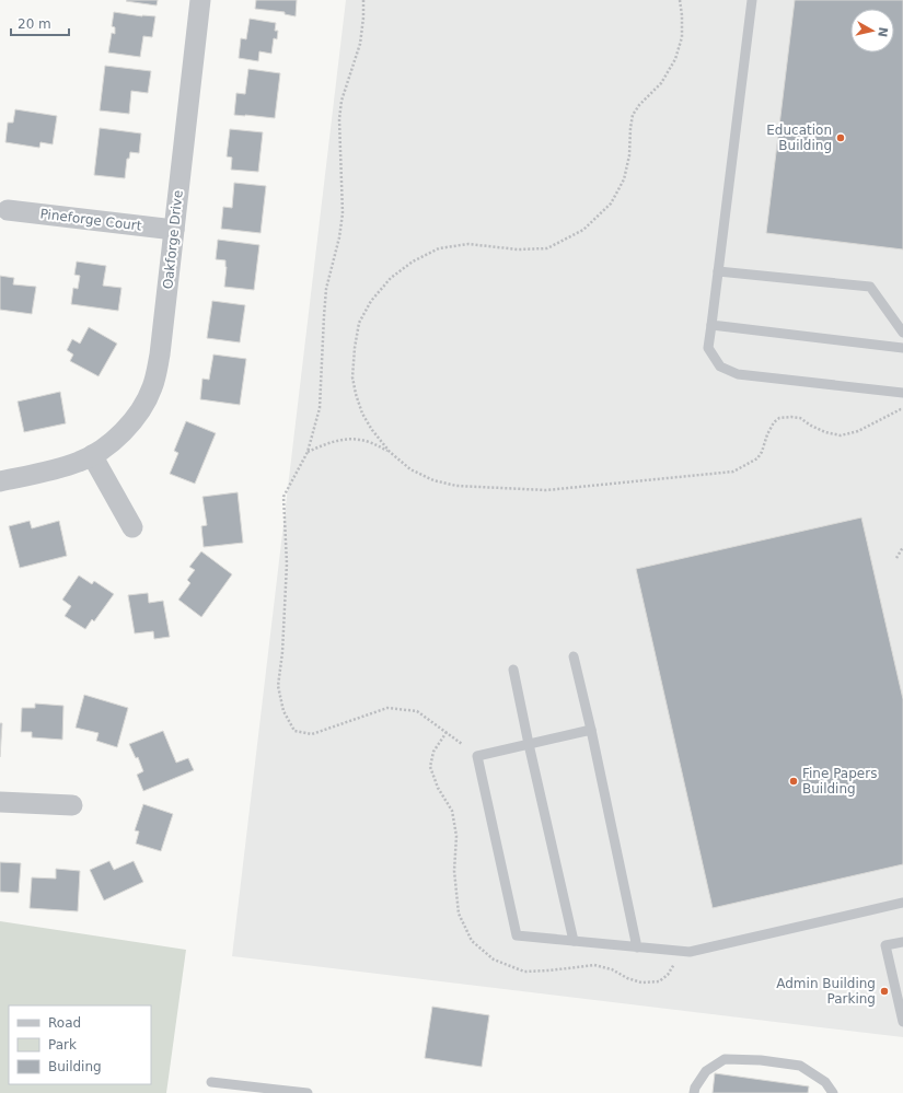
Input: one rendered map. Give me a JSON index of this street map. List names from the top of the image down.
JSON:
{
  "streets": {
    "street": ["Pineforge Court", "Oakforge Drive"]
  },
  "crossings": [
    ["Pineforge Court", "Oakforge Drive"]
  ],
  "places": ["Education Building", "Fine Papers Building", "Admin Building Parking"],
  "legend": ["Road", "Park", "Building"],
  "scale_bar": "20 m",
  "north": "right"
}
